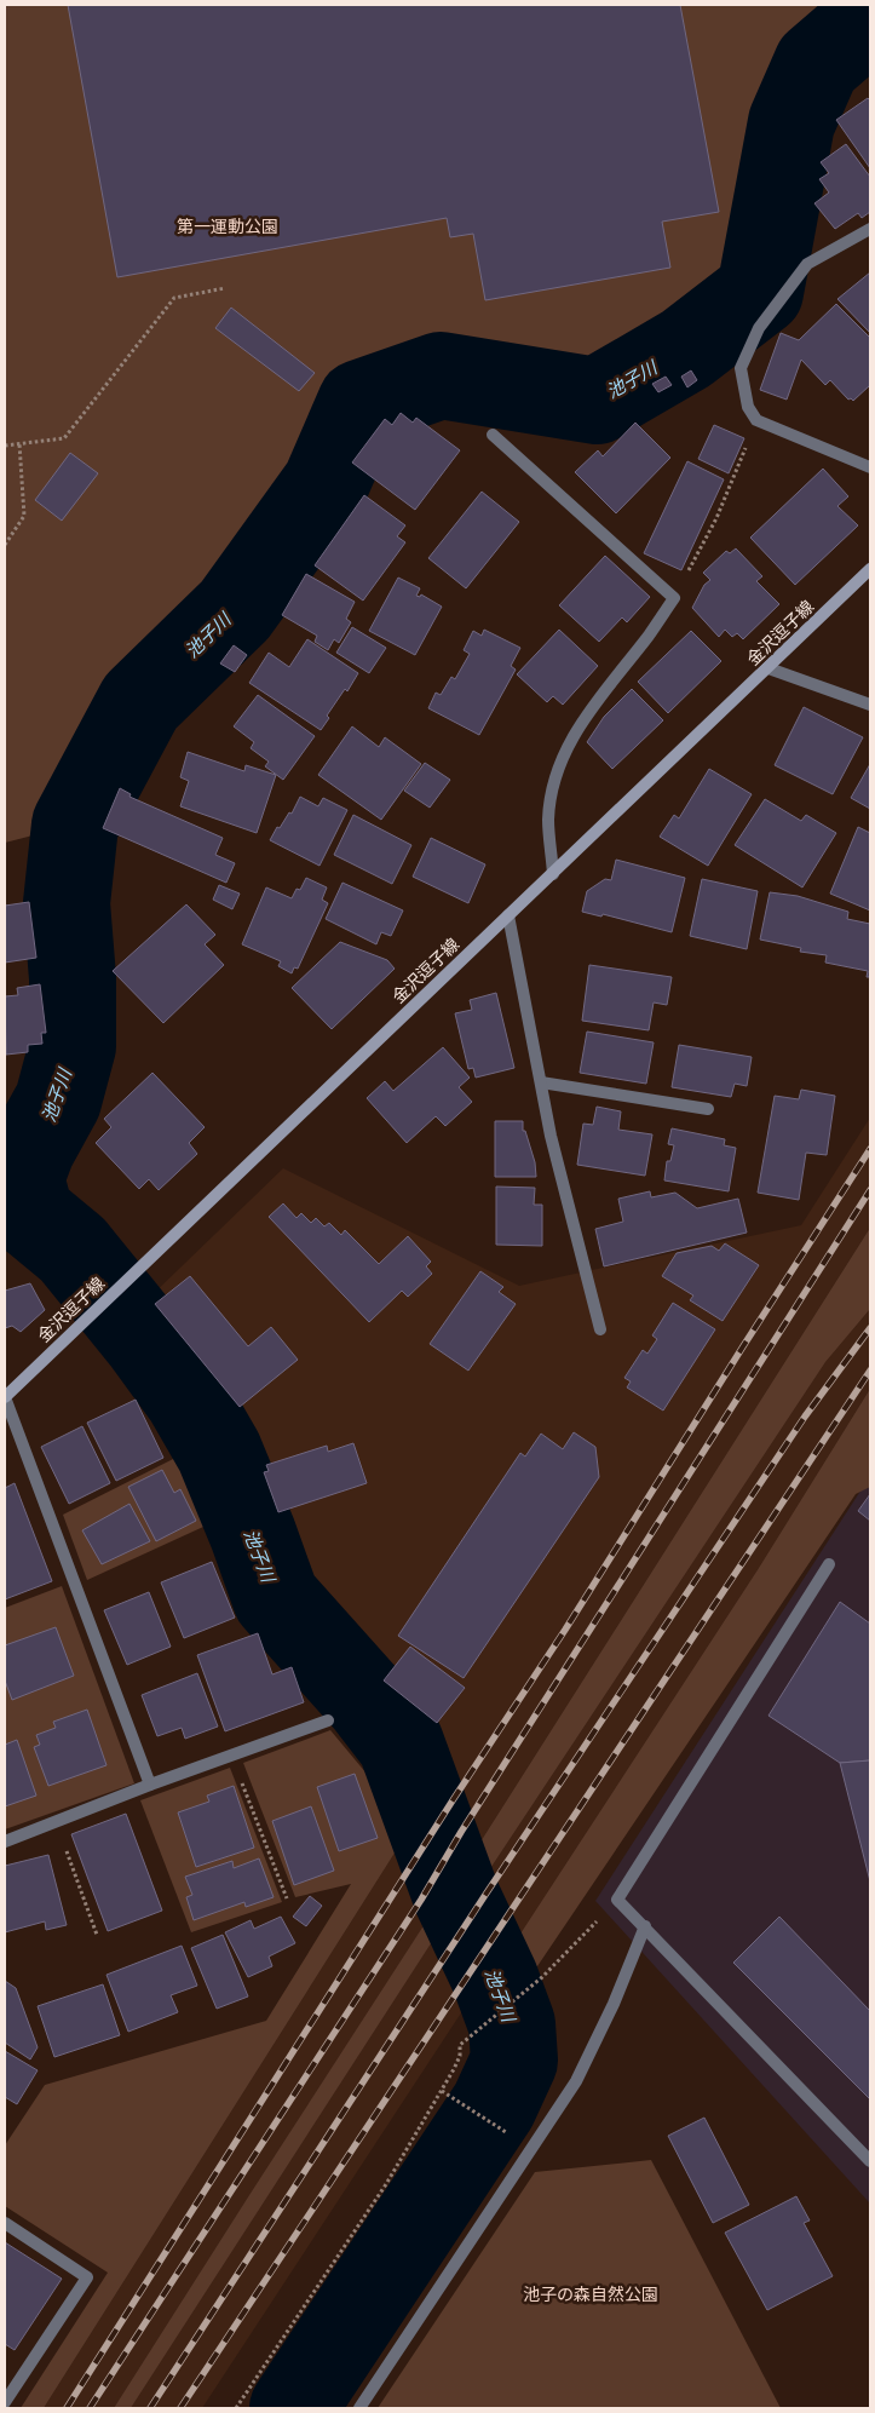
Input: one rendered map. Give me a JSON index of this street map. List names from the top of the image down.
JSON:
{
  "streets": {
    "main road": ["金沢逗子線"]
  },
  "water": ["池子川"],
  "parks": ["第一運動公園", "池子の森自然公園"]
}
